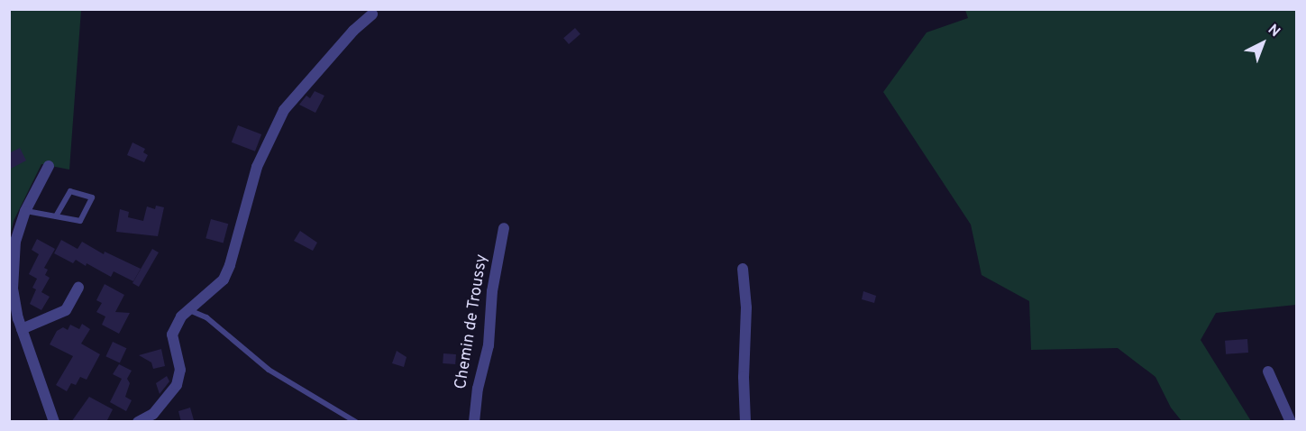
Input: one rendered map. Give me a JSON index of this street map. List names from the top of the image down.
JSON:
{
  "streets": {
    "street": ["Chemin de Troussy"]
  },
  "north": "top right"
}
